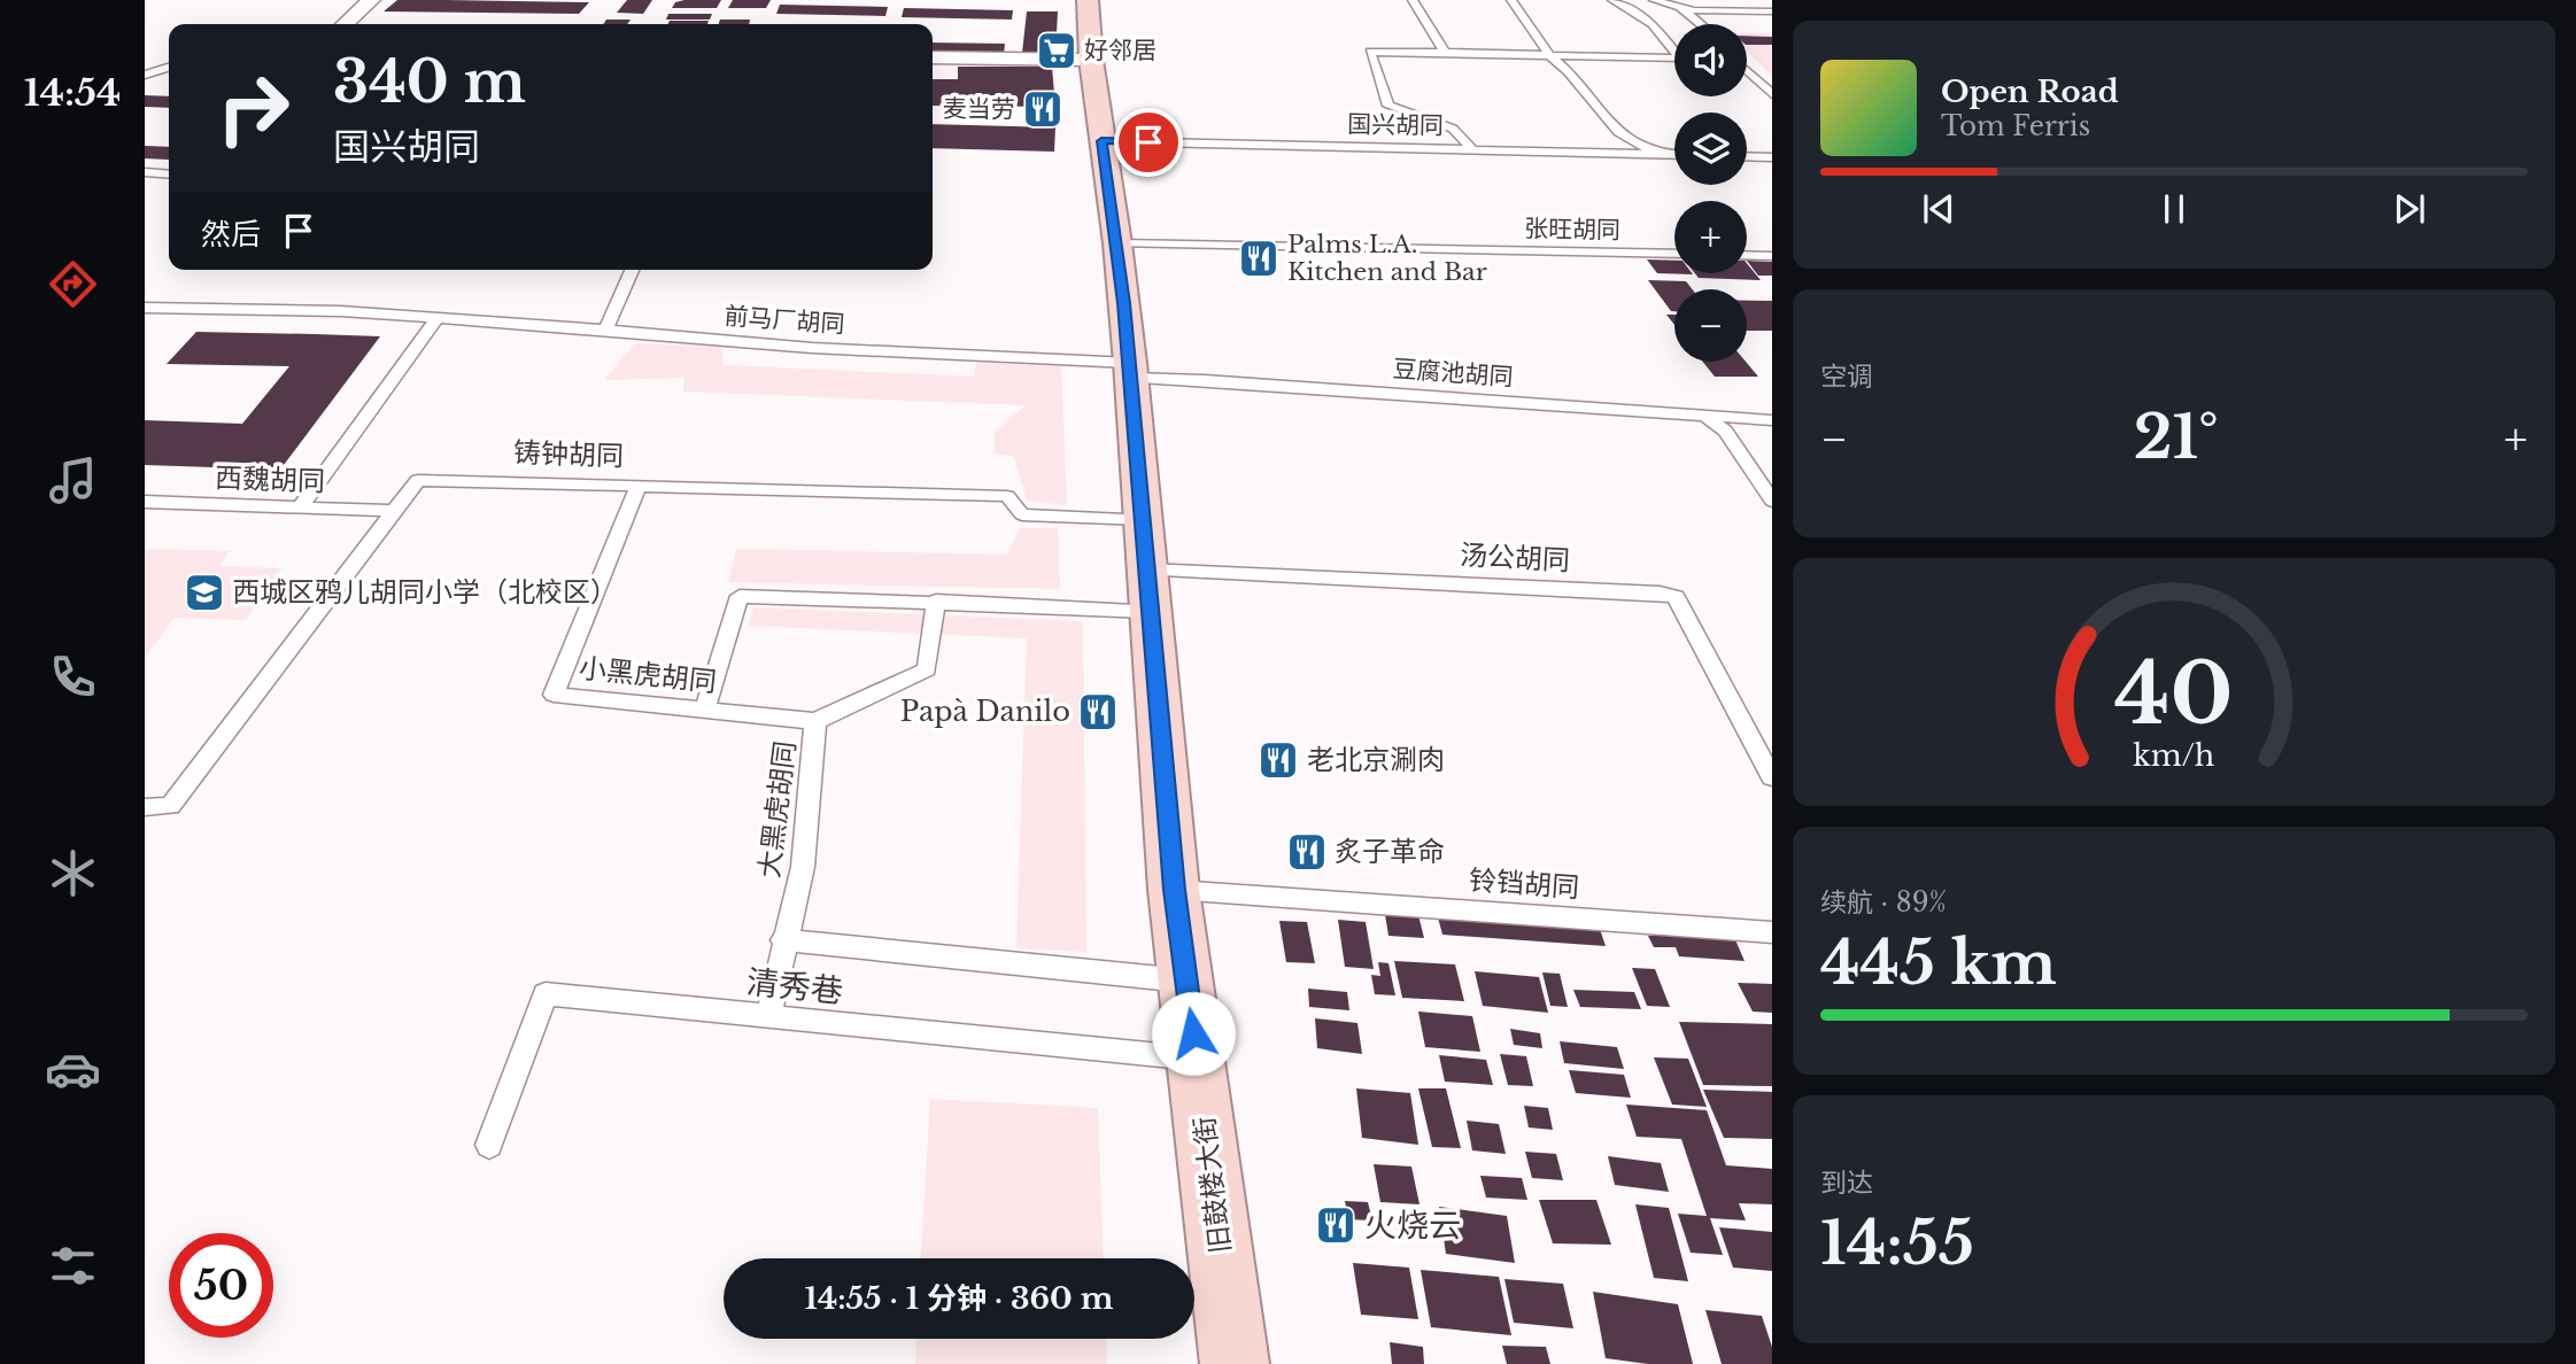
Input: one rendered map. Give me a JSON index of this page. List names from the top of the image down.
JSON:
{
  "streets": {
    "main road": ["旧鼓楼大街"],
    "lane": [
      "国兴胡同",
      "张旺胡同",
      "前马厂胡同",
      "豆腐池胡同",
      "铸钟胡同",
      "西魏胡同",
      "汤公胡同",
      "小黑虎胡同",
      "大黑虎胡同",
      "铃铛胡同",
      "清秀巷"
    ]
  },
  "crossings": [
    ["国兴胡同", "旧鼓楼大街"],
    ["张旺胡同", "旧鼓楼大街"],
    ["前马厂胡同", "豆腐池胡同"],
    ["前马厂胡同", "旧鼓楼大街"],
    ["豆腐池胡同", "旧鼓楼大街"],
    ["铸钟胡同", "西魏胡同"],
    ["铸钟胡同", "小黑虎胡同"],
    ["铸钟胡同", "旧鼓楼大街"],
    ["汤公胡同", "旧鼓楼大街"],
    ["小黑虎胡同", "大黑虎胡同"],
    ["大黑虎胡同", "清秀巷"],
    ["铃铛胡同", "旧鼓楼大街"],
    ["清秀巷", "旧鼓楼大街"]
  ],
  "places": {
    "supermarket": ["好邻居"],
    "restaurant": [
      "麦当劳",
      "Palms L.A. Kitchen and Bar",
      "Papà Danilo",
      "老北京涮肉",
      "炙子革命",
      "火烧云"
    ],
    "school or university": ["西城区鸦儿胡同小学（北校区）"]
  },
  "page": {
    "tabs": "14:54",
    "map_buttons": ["+", "−"],
    "turn": ["340 m", "国兴胡同"],
    "song": ["Open Road", "Tom Ferris"],
    "then": "然后",
    "tile": [
      "空调",
      ["续航 · 89%", "445 km"],
      ["到达", "14:55"]
    ],
    "heat": ["−", "21°", "+"],
    "limit": "50",
    "trip": "14:55 · 1 分钟 · 360 m",
    "gauge": ["40", "km/h"]
  }
}
